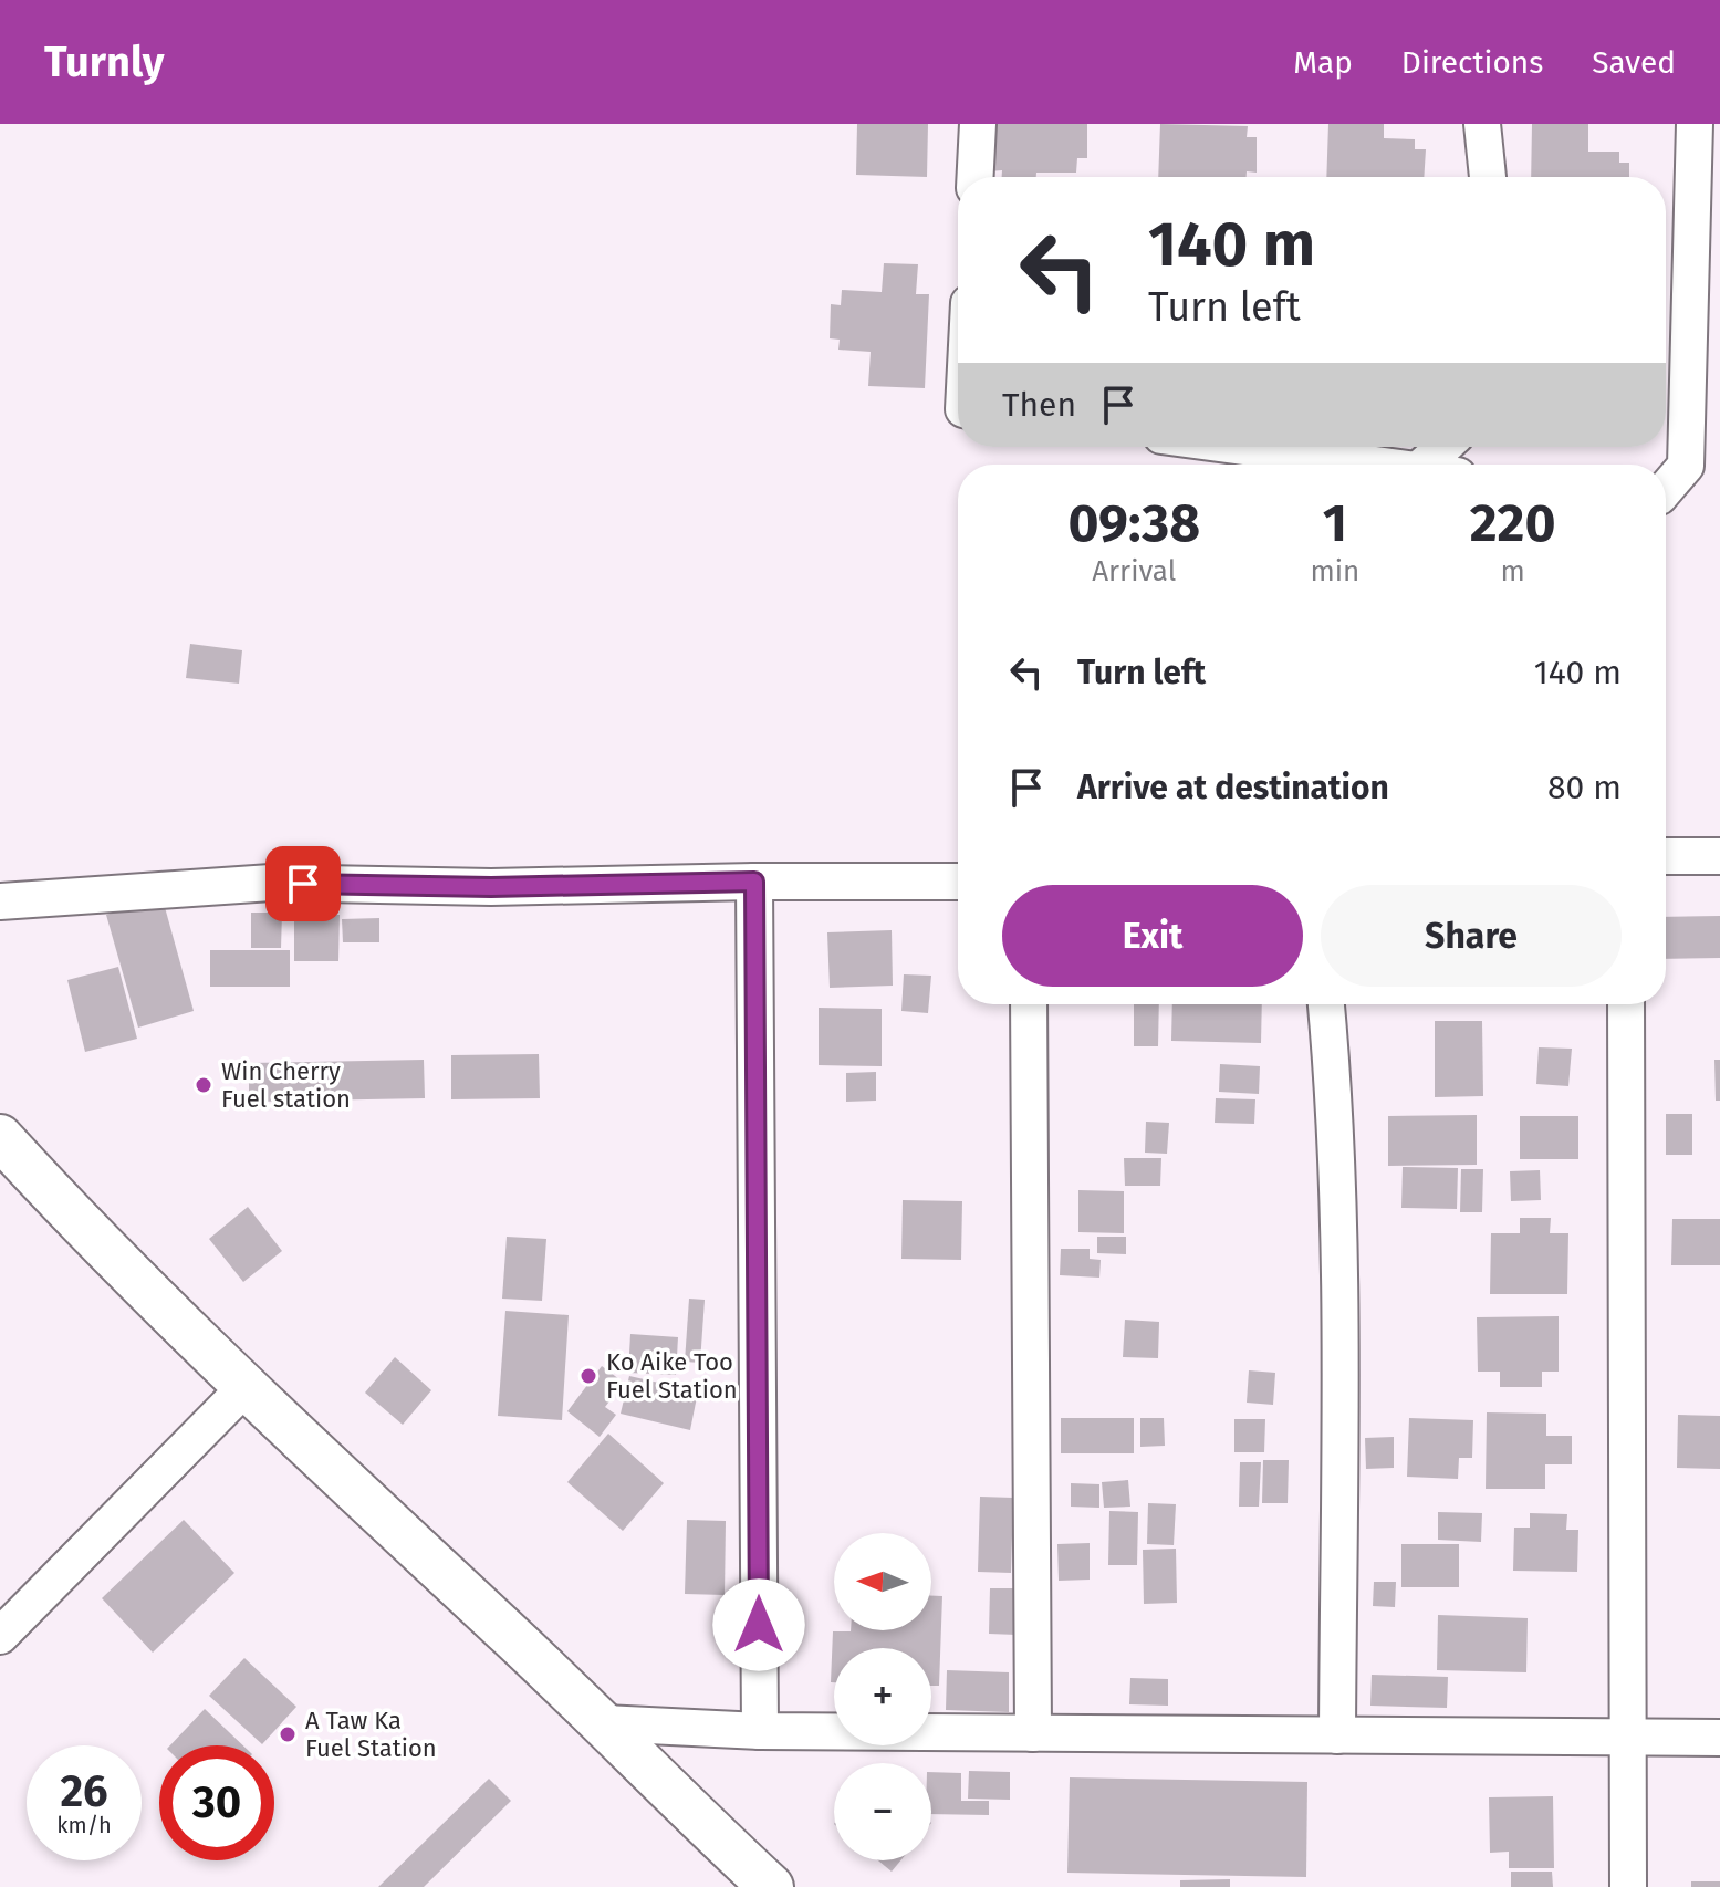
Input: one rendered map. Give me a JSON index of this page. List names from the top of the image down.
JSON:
{
  "places": ["Win Cherry Fuel station", "Ko Aike Too Fuel Station", "A Taw Ka Fuel Station"],
  "north": "left",
  "page": {
    "header": "Turnly",
    "nav": ["Map", "Directions", "Saved"],
    "turn": ["140 m", "Turn left"],
    "then": "Then",
    "eta": [
      "09:38",
      "Arrival",
      "1",
      "min",
      "220",
      "m"
    ],
    "list": [
      {
        "name": "Turn left",
        "value": "140 m"
      },
      {
        "name": "Arrive at destination",
        "value": "80 m"
      }
    ],
    "buttons": ["Exit", "Share"],
    "map_buttons": ["+", "−"],
    "speed": "26 km/h",
    "limit": "30"
  }
}
